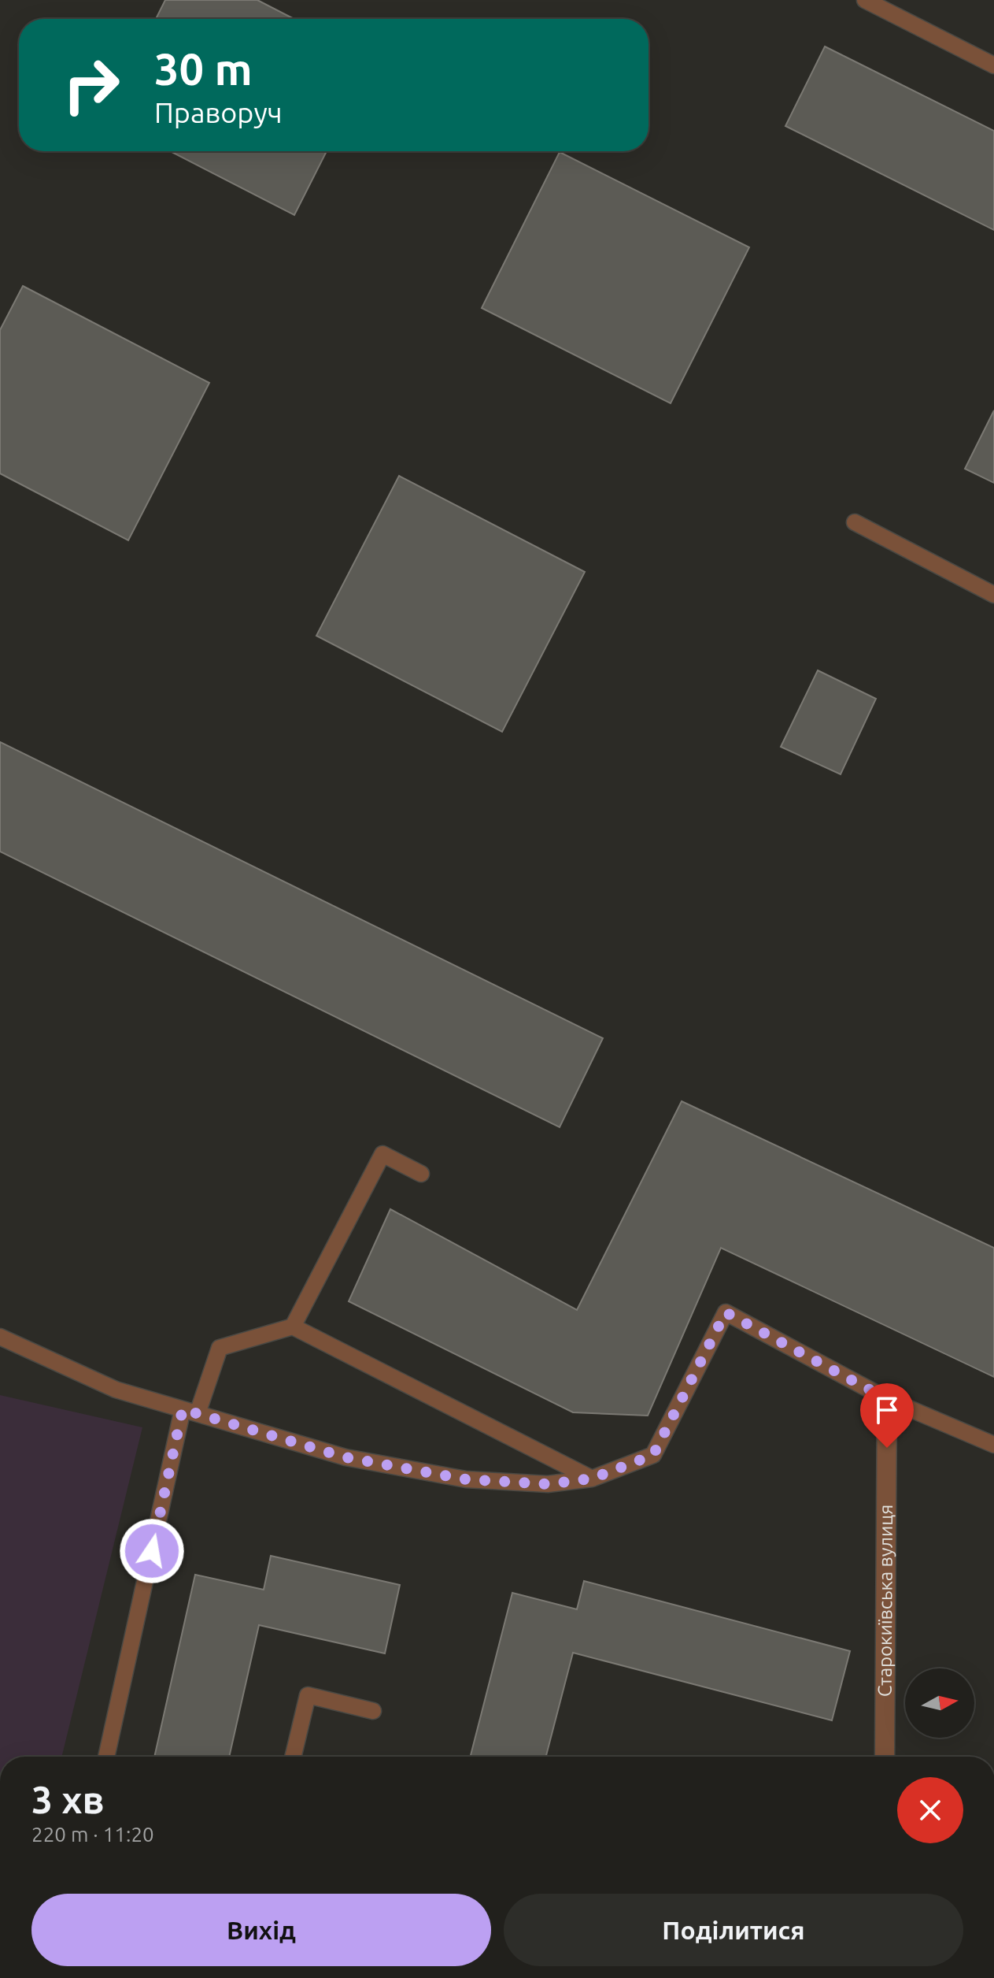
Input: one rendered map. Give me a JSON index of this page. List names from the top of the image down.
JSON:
{
  "streets": {
    "street": ["Старокиївська вулиця"]
  },
  "north": "right",
  "page": {
    "turn": ["30 m", "Праворуч"],
    "heading": ["3 хв", "220 m · 11:20"],
    "buttons": ["Вихід", "Поділитися"]
  }
}
